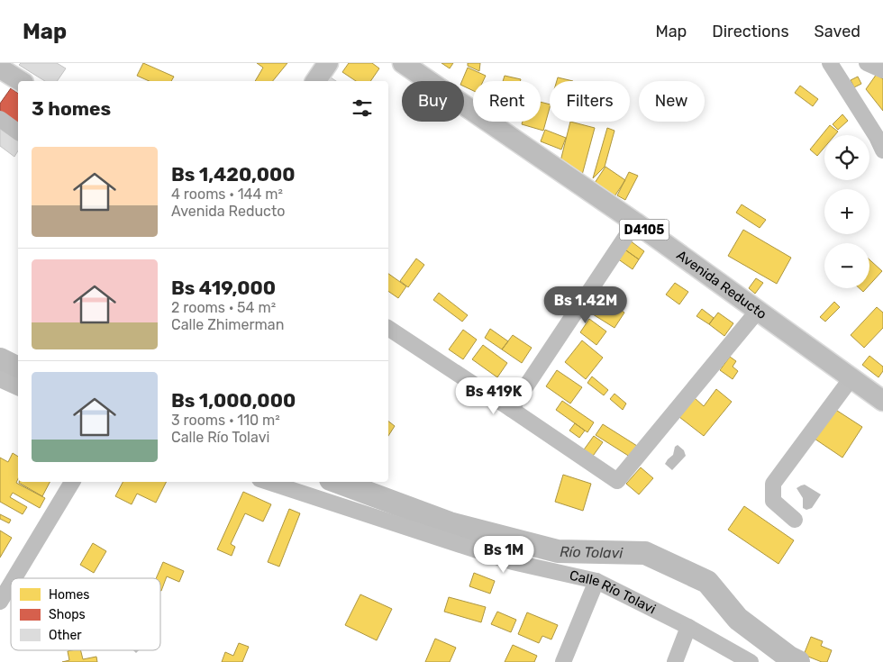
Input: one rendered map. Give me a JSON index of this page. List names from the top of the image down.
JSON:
{
  "streets": {
    "main road": ["D4105", "Avenida Reducto"],
    "street": ["Calle Río Tolavi"]
  },
  "water": ["Río Tolavi"],
  "legend": ["Homes", "Shops", "Other"],
  "page": {
    "header": "Map",
    "nav": ["Map", "Directions", "Saved"],
    "chip": [
      "Buy",
      "Rent",
      "Filters",
      "New"
    ],
    "heading": "3 homes",
    "map_buttons": ["+", "−"],
    "list": [
      {
        "name": "Bs 1,420,000",
        "note": "4 rooms · 144 m² · Avenida Reducto"
      },
      {
        "name": "Bs 419,000",
        "note": "2 rooms · 54 m² · Calle Zhimerman"
      },
      {
        "name": "Bs 1,000,000",
        "note": "3 rooms · 110 m² · Calle Río Tolavi"
      }
    ],
    "price": ["Bs 1.42M", "Bs 419K", "Bs 1M"]
  }
}
